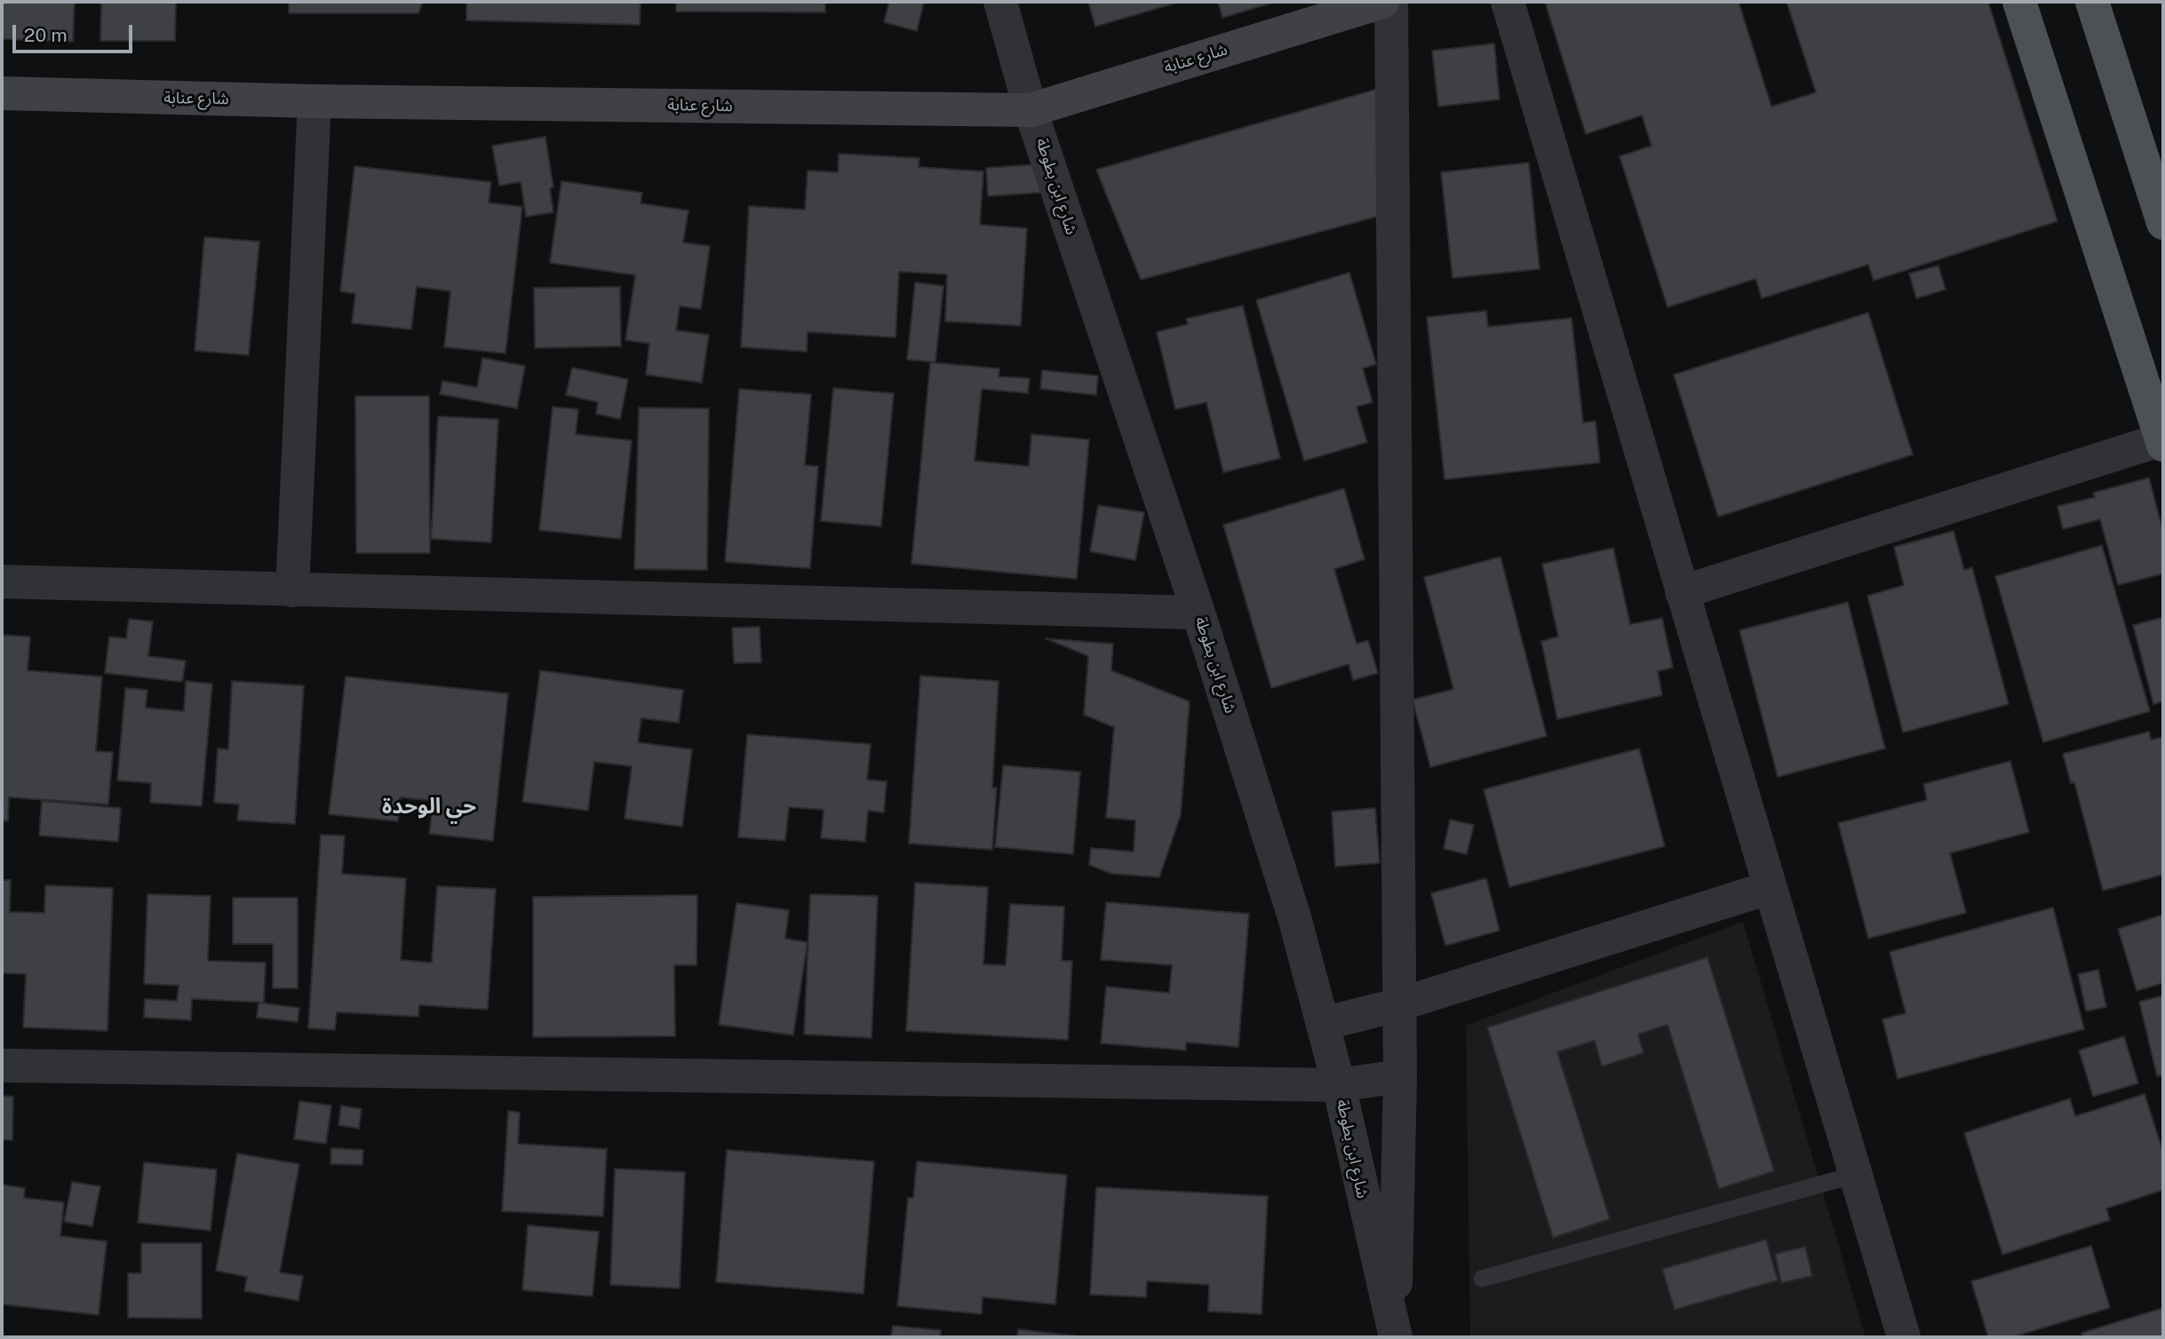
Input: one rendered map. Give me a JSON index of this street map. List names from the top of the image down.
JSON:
{
  "streets": {
    "street": ["شارع عنابة", "شارع ابن بطوطة"]
  },
  "crossings": [
    ["شارع عنابة", "شارع ابن بطوطة"]
  ],
  "districts": ["حي الوحدة"],
  "scale_bar": "20 m"
}
